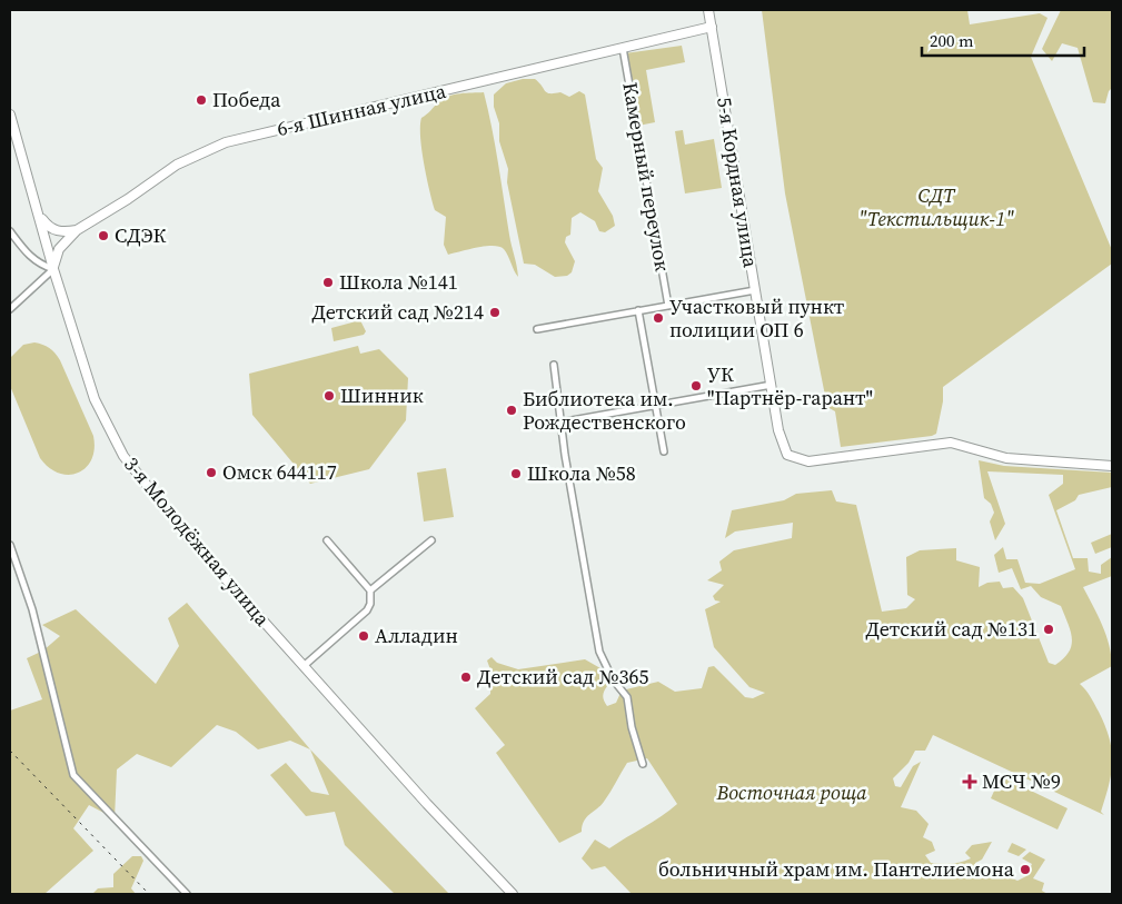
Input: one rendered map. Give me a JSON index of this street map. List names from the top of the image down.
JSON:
{
  "streets": {
    "main road": ["6-я Шинная улица", "5-я Кордная улица", "3-я Молодёжная улица"],
    "street": ["Камерный переулок"]
  },
  "crossings": [
    ["6-я Шинная улица", "Камерный переулок"],
    ["6-я Шинная улица", "5-я Кордная улица"],
    ["6-я Шинная улица", "3-я Молодёжная улица"]
  ],
  "parks": ["СДТ \"Текстильщик-1\"", "Восточная роща"],
  "places": {
    "other": [
      "Победа",
      "СДЭК",
      "Школа №141",
      "Детский сад №214",
      "Участковый пункт полиции ОП 6",
      "УК \"Партнёр-гарант\"",
      "Шинник",
      "Библиотека им. Рождественского",
      "Омск 644117",
      "Школа №58",
      "Детский сад №131",
      "Алладин",
      "Детский сад №365",
      "больничный храм им. Пантелиемона"
    ],
    "health": ["МСЧ №9"]
  },
  "scale_bar": "200 m"
}
